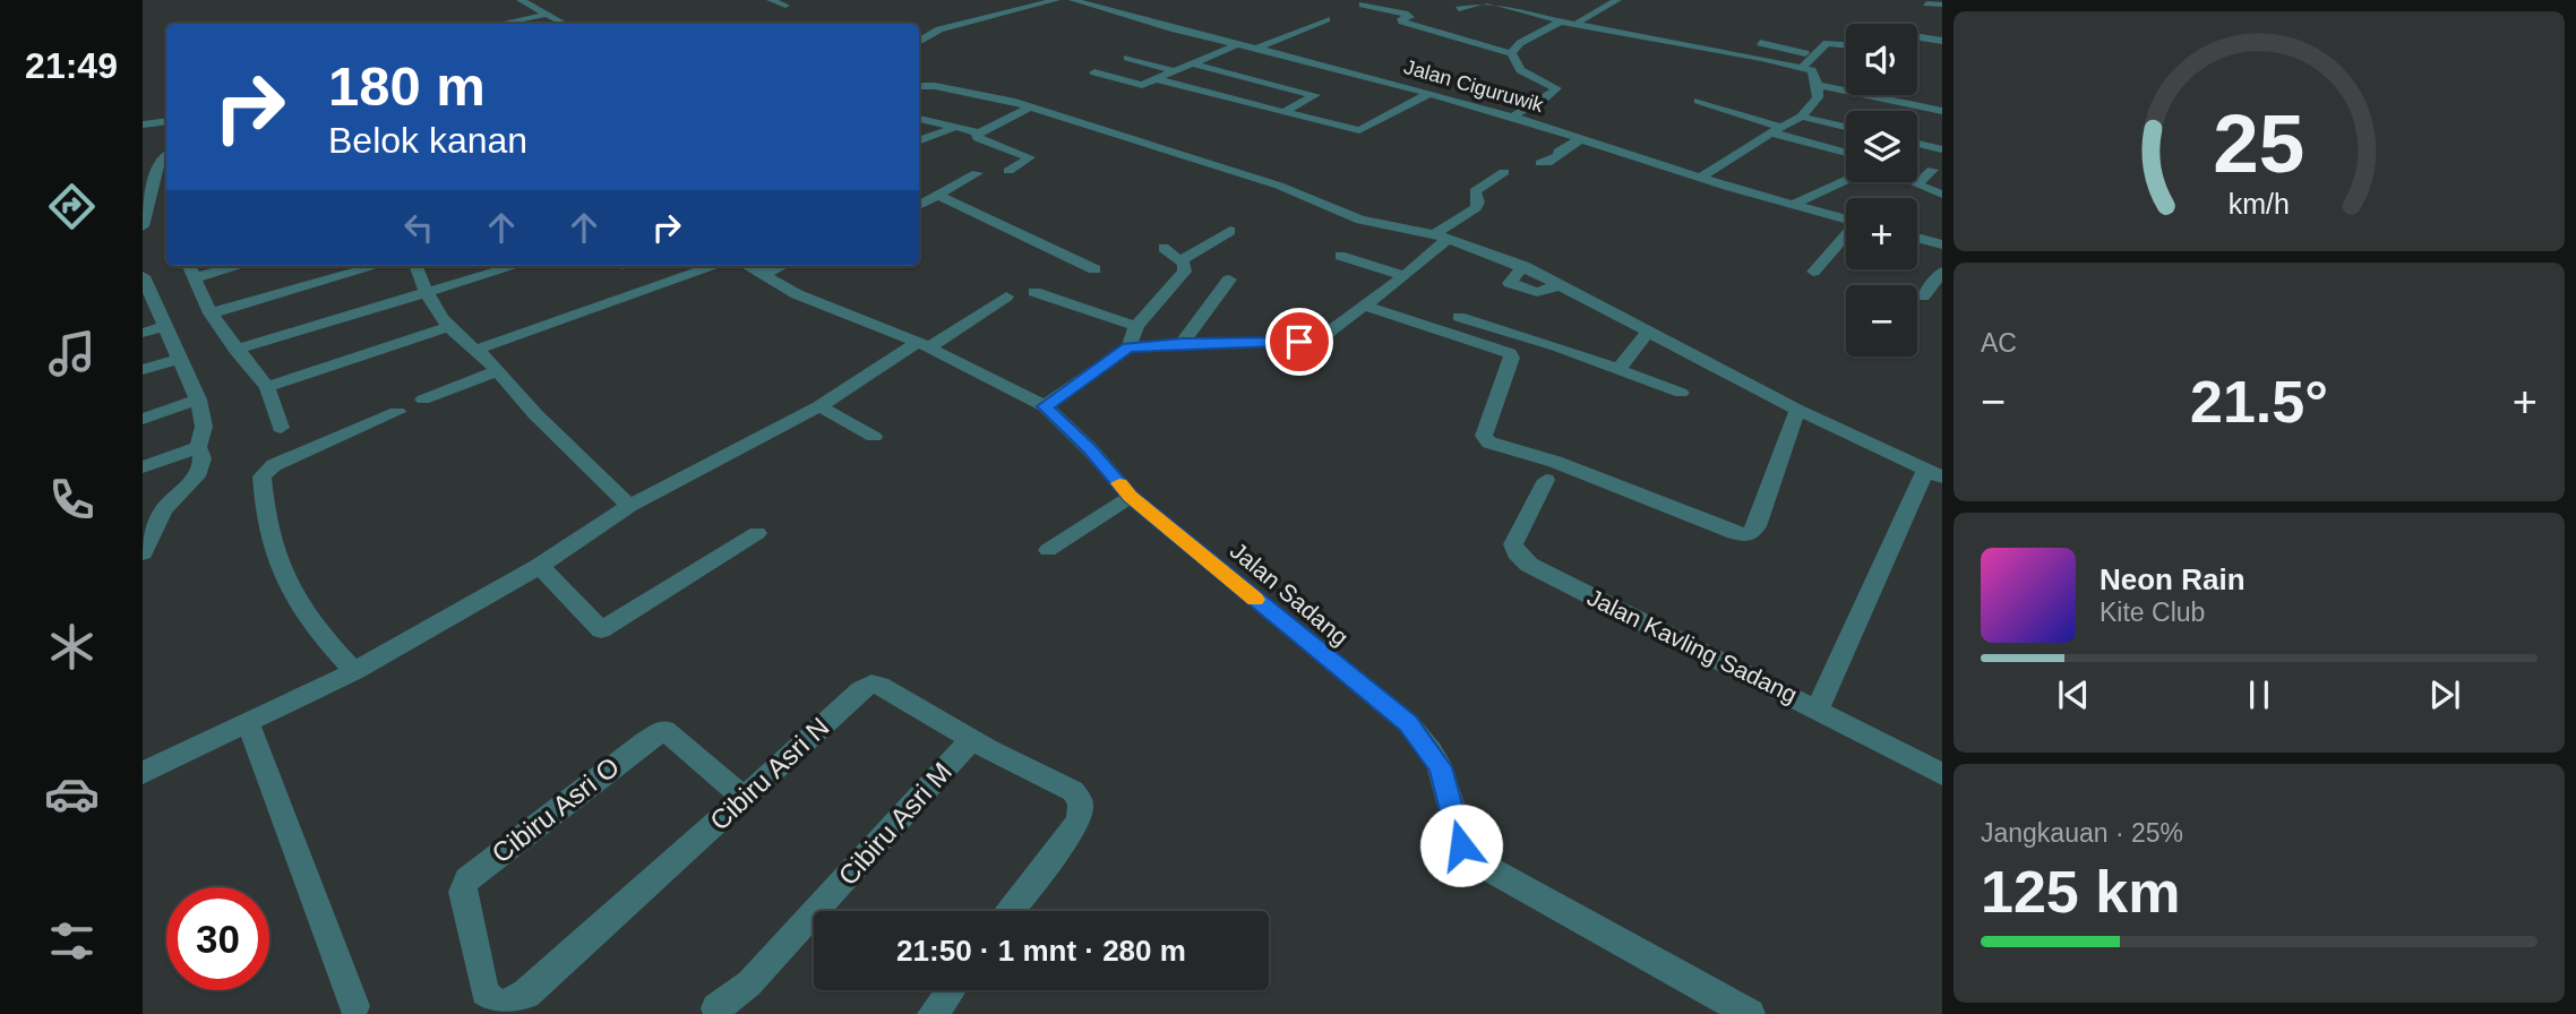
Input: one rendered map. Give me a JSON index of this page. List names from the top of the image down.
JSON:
{
  "streets": {
    "street": [
      "Jalan Ciguruwik",
      "Jalan Sadang",
      "Jalan Kavling Sadang",
      "Cibiru Asri N",
      "Cibiru Asri O",
      "Cibiru Asri M"
    ]
  },
  "crossings": [
    ["Cibiru Asri N", "Cibiru Asri O"],
    ["Cibiru Asri N", "Cibiru Asri M"]
  ],
  "page": {
    "tabs": "21:49",
    "map_buttons": ["+", "−"],
    "turn": ["180 m", "Belok kanan"],
    "tile": [
      "AC",
      ["Jangkauan · 25%", "125 km"]
    ],
    "heat": ["−", "21.5°", "+"],
    "song": ["Neon Rain", "Kite Club"],
    "limit": "30",
    "trip": "21:50 · 1 mnt · 280 m",
    "gauge": ["25", "km/h"]
  }
}
